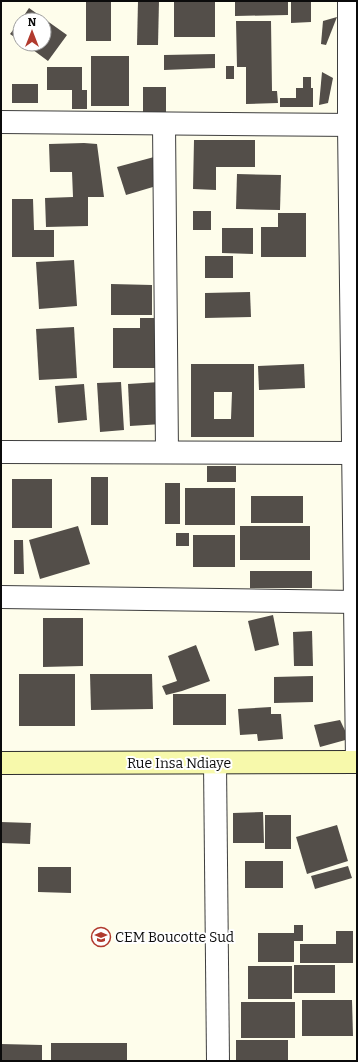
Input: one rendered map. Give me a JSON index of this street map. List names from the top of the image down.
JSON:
{
  "streets": {
    "main road": ["Rue Insa Ndiaye"]
  },
  "places": {
    "school or university": ["CEM Boucotte Sud"]
  },
  "north": "top"
}
